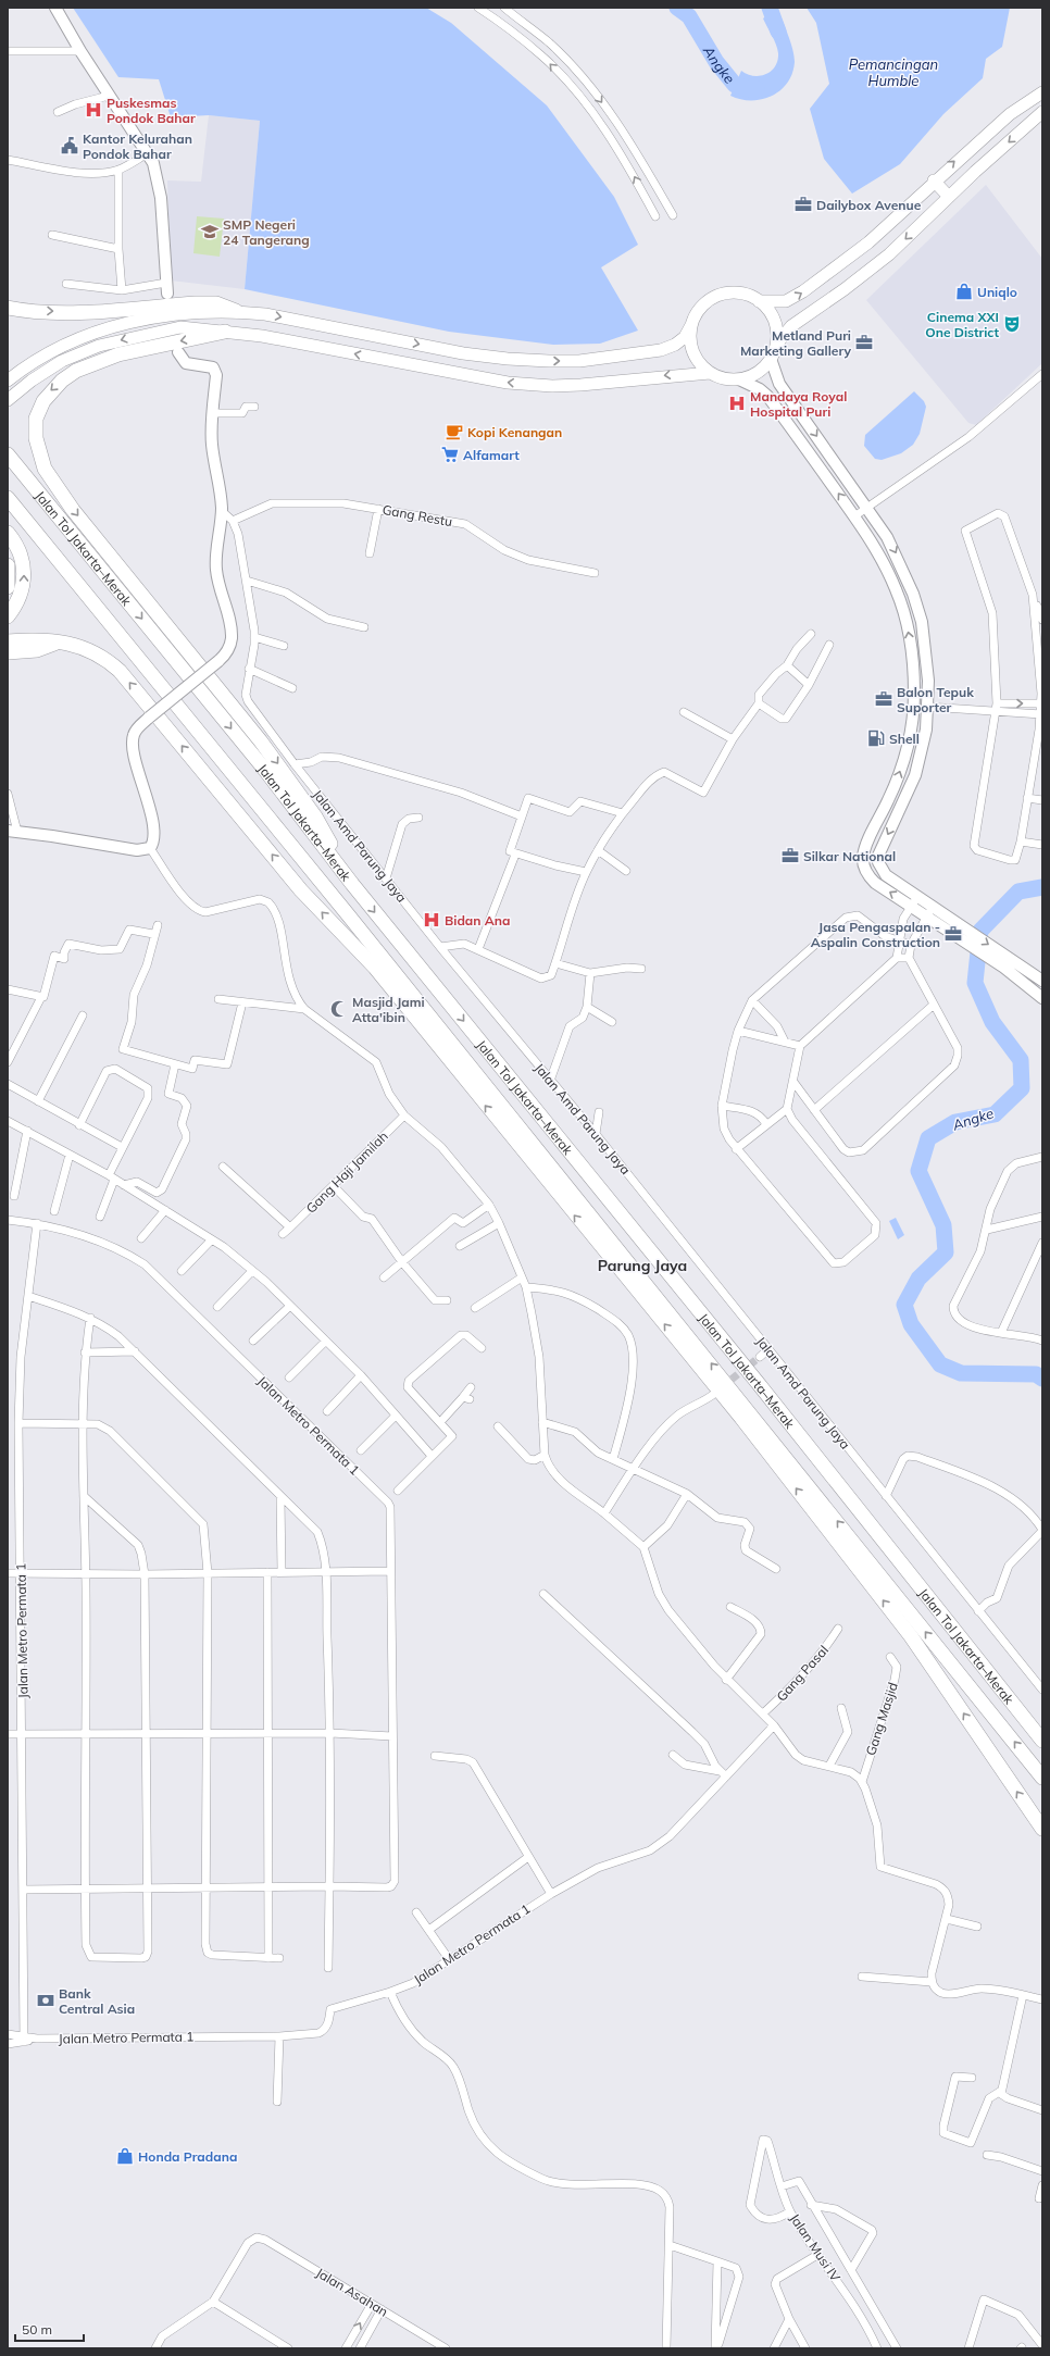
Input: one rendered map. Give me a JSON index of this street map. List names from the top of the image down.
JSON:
{
  "streets": {
    "highway": ["Jalan Tol Jakarta–Merak"],
    "street": [
      "Gang Restu",
      "Jalan Amd Parung Jaya",
      "Gang Haji Jamilah",
      "Jalan Metro Permata 1",
      "Gang Pasal",
      "Gang Masjid",
      "Jalan Musi IV",
      "Jalan Asahan"
    ]
  },
  "crossings": [
    ["Gang Restu", "Jalan Amd Parung Jaya"]
  ],
  "districts": ["Parung Jaya"],
  "water": ["Angke", "Pemancingan Humble"],
  "places": {
    "hospital": ["Puskesmas Pondok Bahar", "Mandaya Royal Hospital Puri", "Bidan Ana"],
    "public building": ["Kantor Kelurahan Pondok Bahar"],
    "office": [
      "Dailybox Avenue",
      "Metland Puri Marketing Gallery",
      "Balon Tepuk Suporter",
      "Silkar National",
      "Jasa Pengaspalan - Aspalin Construction"
    ],
    "school or university": ["SMP Negeri 24 Tangerang"],
    "shop": ["Uniqlo", "Honda Pradana"],
    "theatre": ["Cinema XXI One District"],
    "cafe": ["Kopi Kenangan"],
    "supermarket": ["Alfamart"],
    "fuel station": ["Shell"],
    "mosque": ["Masjid Jami Atta'ibin"],
    "bank": ["Bank Central Asia"]
  },
  "scale_bar": "50 m"
}
